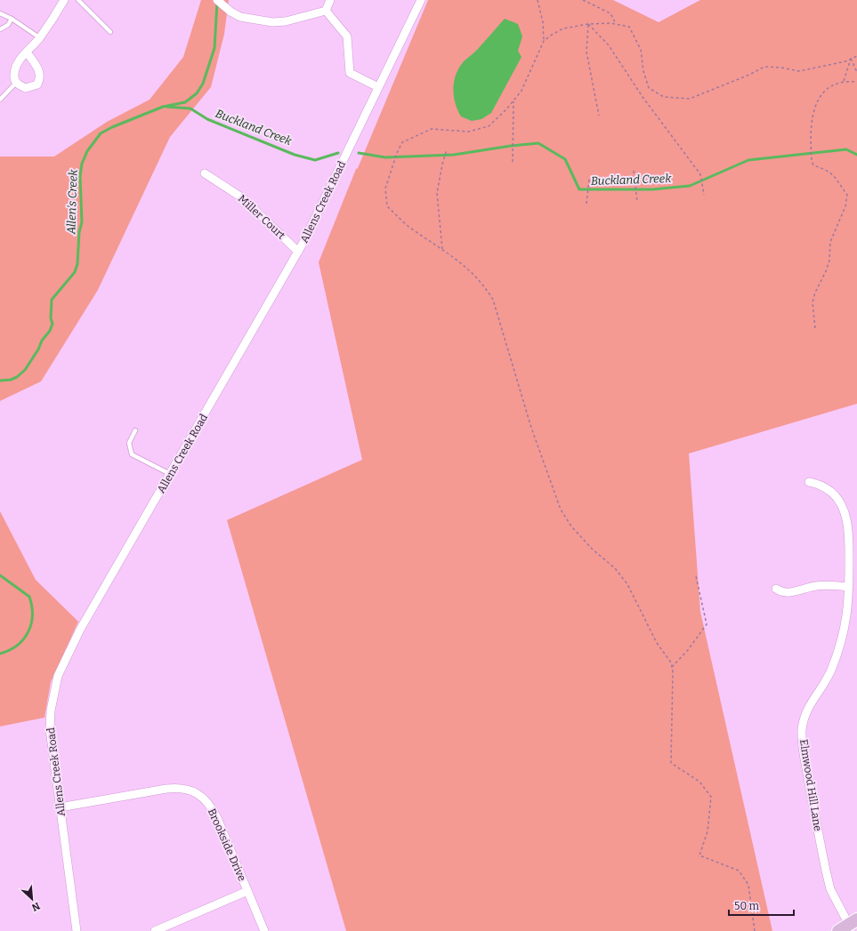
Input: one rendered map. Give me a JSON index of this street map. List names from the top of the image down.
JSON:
{
  "streets": {
    "street": [
      "Allens Creek Road",
      "Miller Court",
      "Elmwood Hill Lane",
      "Brookside Drive"
    ]
  },
  "crossings": [
    ["Allens Creek Road", "Miller Court"],
    ["Allens Creek Road", "Brookside Drive"]
  ],
  "water": ["Buckland Creek", "Allen's Creek"],
  "scale_bar": "50 m",
  "north": "bottom right"
}
